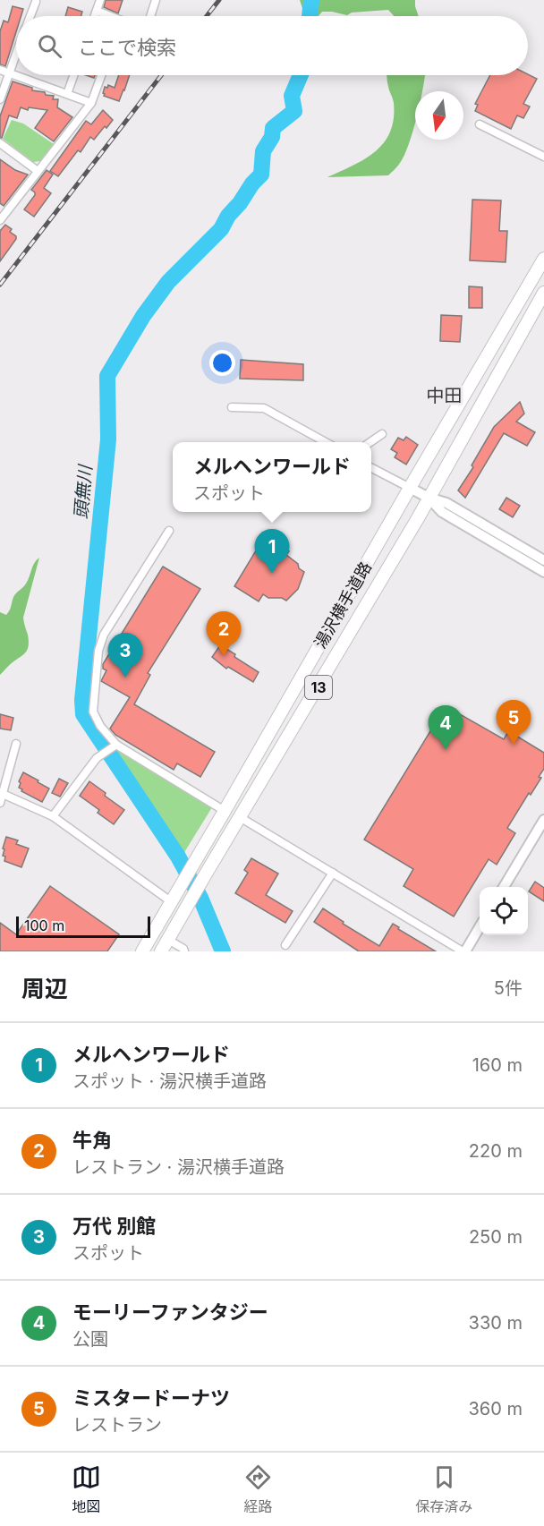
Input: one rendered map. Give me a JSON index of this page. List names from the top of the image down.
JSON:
{
  "streets": {
    "highway": ["湯沢横手道路", "13"]
  },
  "districts": ["中田"],
  "water": ["頭無川"],
  "scale_bar": "100 m",
  "north": "bottom",
  "page": {
    "search": "ここで検索",
    "popup": ["メルヘンワールド", "スポット"],
    "pins": [
      "1",
      "2",
      "3",
      "5",
      "4"
    ],
    "scale": "100 m",
    "heading": ["周辺", "5件"],
    "list": [
      {
        "mark": "1",
        "name": "メルヘンワールド",
        "note": "スポット · 湯沢横手道路",
        "value": "160 m"
      },
      {
        "mark": "2",
        "name": "牛角",
        "note": "レストラン · 湯沢横手道路",
        "value": "220 m"
      },
      {
        "mark": "3",
        "name": "万代 別館",
        "note": "スポット",
        "value": "250 m"
      },
      {
        "mark": "4",
        "name": "モーリーファンタジー",
        "note": "公園",
        "value": "330 m"
      },
      {
        "mark": "5",
        "name": "ミスタードーナツ",
        "note": "レストラン",
        "value": "360 m"
      }
    ],
    "nav": ["地図", "経路", "保存済み"]
  }
}
